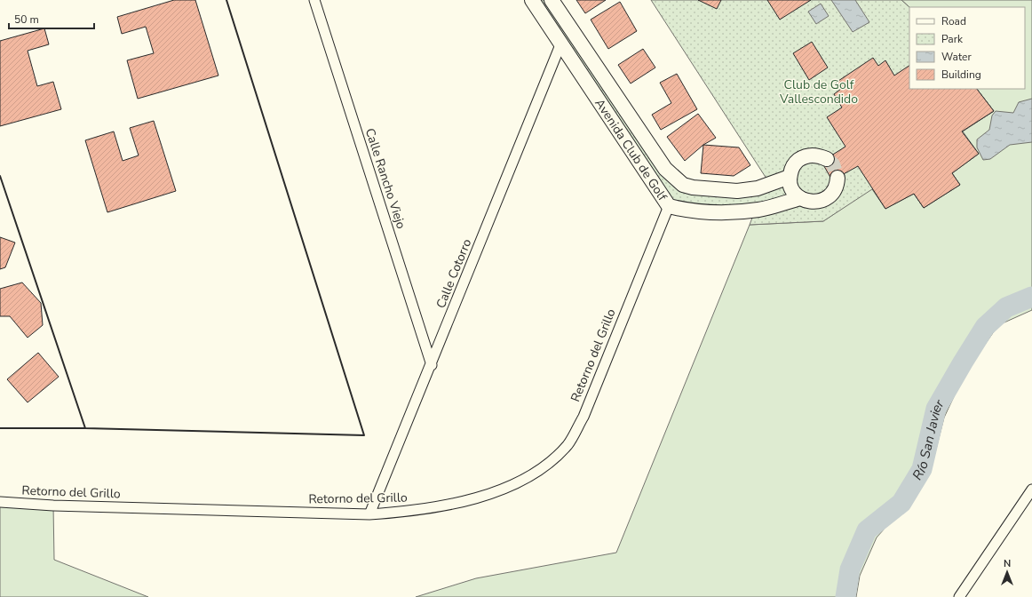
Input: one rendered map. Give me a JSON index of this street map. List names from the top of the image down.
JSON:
{
  "streets": {
    "street": [
      "Avenida Club de Golf",
      "Calle Rancho Viejo",
      "Calle Cotorro",
      "Retorno del Grillo"
    ]
  },
  "crossings": [
    ["Avenida Club de Golf", "Calle Cotorro"],
    ["Avenida Club de Golf", "Retorno del Grillo"],
    ["Calle Rancho Viejo", "Calle Cotorro"],
    ["Calle Cotorro", "Retorno del Grillo"]
  ],
  "water": ["Río San Javier"],
  "parks": ["Club de Golf Vallescondido"],
  "legend": [
    "Road",
    "Park",
    "Water",
    "Building"
  ],
  "scale_bar": "50 m",
  "north": "top"
}
